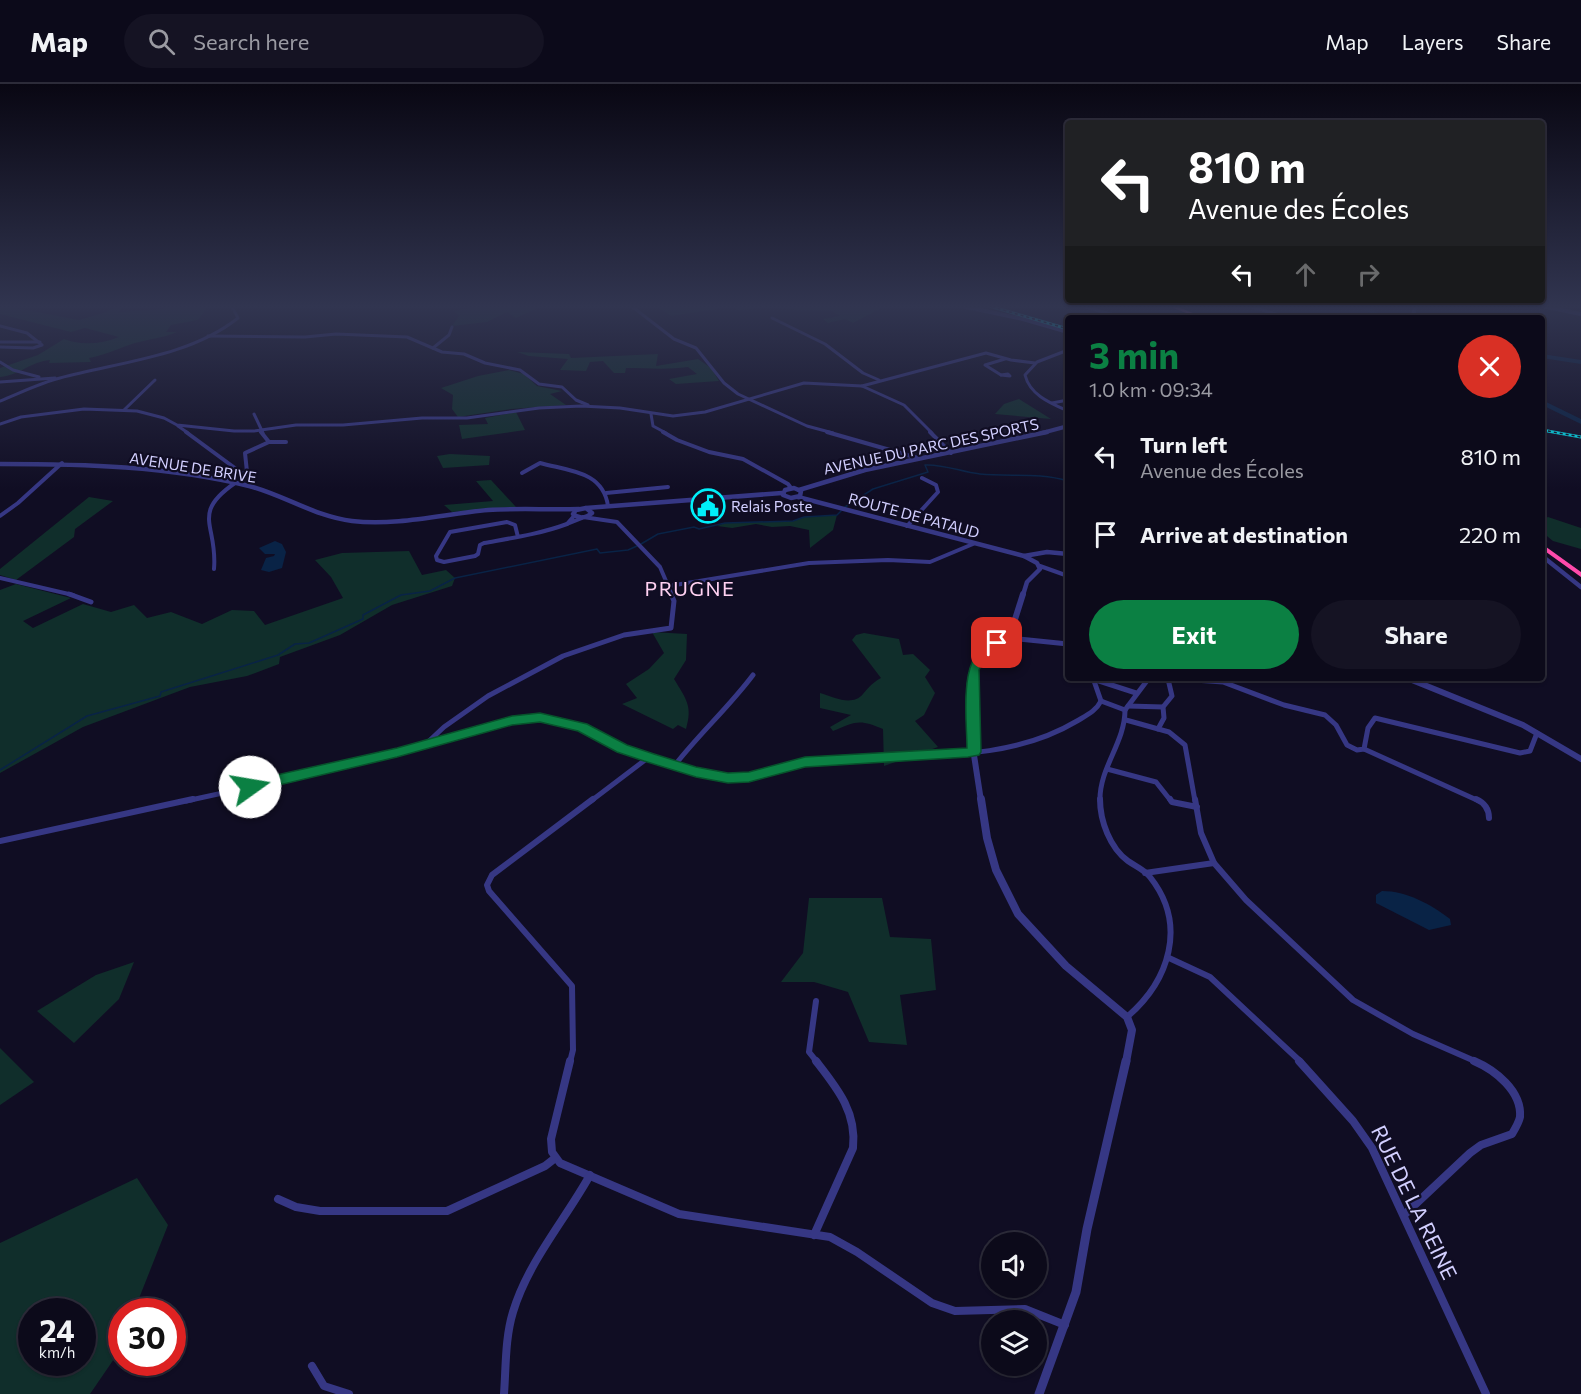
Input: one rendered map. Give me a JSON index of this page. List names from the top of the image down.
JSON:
{
  "streets": {
    "street": [
      "AVENUE DU PARC DES SPORTS",
      "AVENUE DE BRIVE",
      "ROUTE DE PATAUD",
      "RUE DE LA REINE"
    ]
  },
  "districts": ["PRUGNE"],
  "places": {
    "public building": ["Relais Poste"]
  },
  "page": {
    "header": "Map",
    "search": "Search here",
    "nav": ["Map", "Layers", "Share"],
    "turn": ["810 m", "Avenue des Écoles"],
    "heading": ["3 min", "1.0 km · 09:34"],
    "list": [
      {
        "name": "Turn left",
        "note": "Avenue des Écoles",
        "value": "810 m"
      },
      {
        "name": "Arrive at destination",
        "value": "220 m"
      }
    ],
    "buttons": ["Exit", "Share"],
    "speed": "24 km/h",
    "limit": "30"
  }
}
